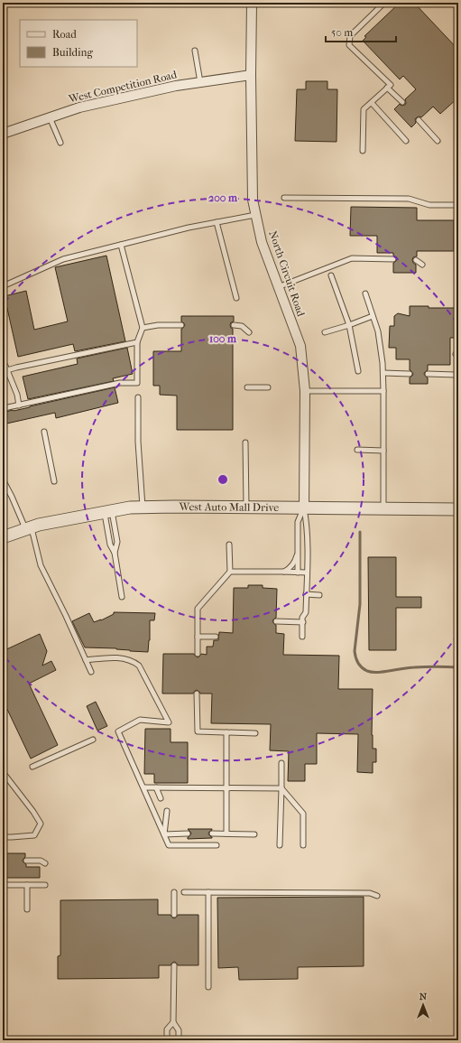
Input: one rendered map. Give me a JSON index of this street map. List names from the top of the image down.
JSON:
{
  "streets": {
    "street": ["West Competition Road", "North Circuit Road", "West Auto Mall Drive"]
  },
  "crossings": [
    ["West Competition Road", "North Circuit Road"],
    ["North Circuit Road", "West Auto Mall Drive"]
  ],
  "legend": ["Road", "Building"],
  "scale_bar": "50 m",
  "north": "top",
  "rings": ["200 m", "100 m"]
}
